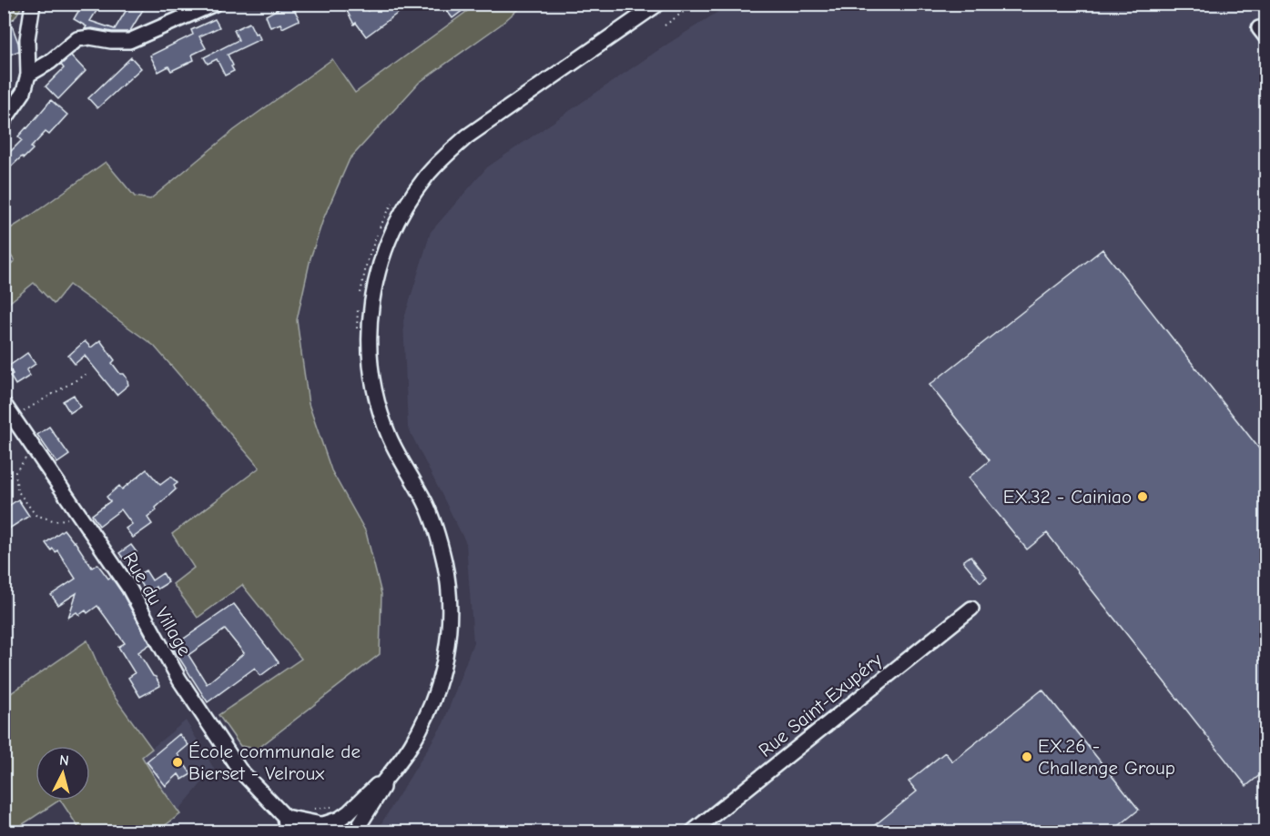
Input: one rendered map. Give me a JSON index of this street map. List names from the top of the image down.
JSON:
{
  "streets": {
    "street": ["Rue du Village", "Rue Saint-Exupéry"]
  },
  "places": ["EX.32 - Cainiao", "EX.26 - Challenge Group", "École communale de Bierset - Velroux"],
  "north": "top"
}
